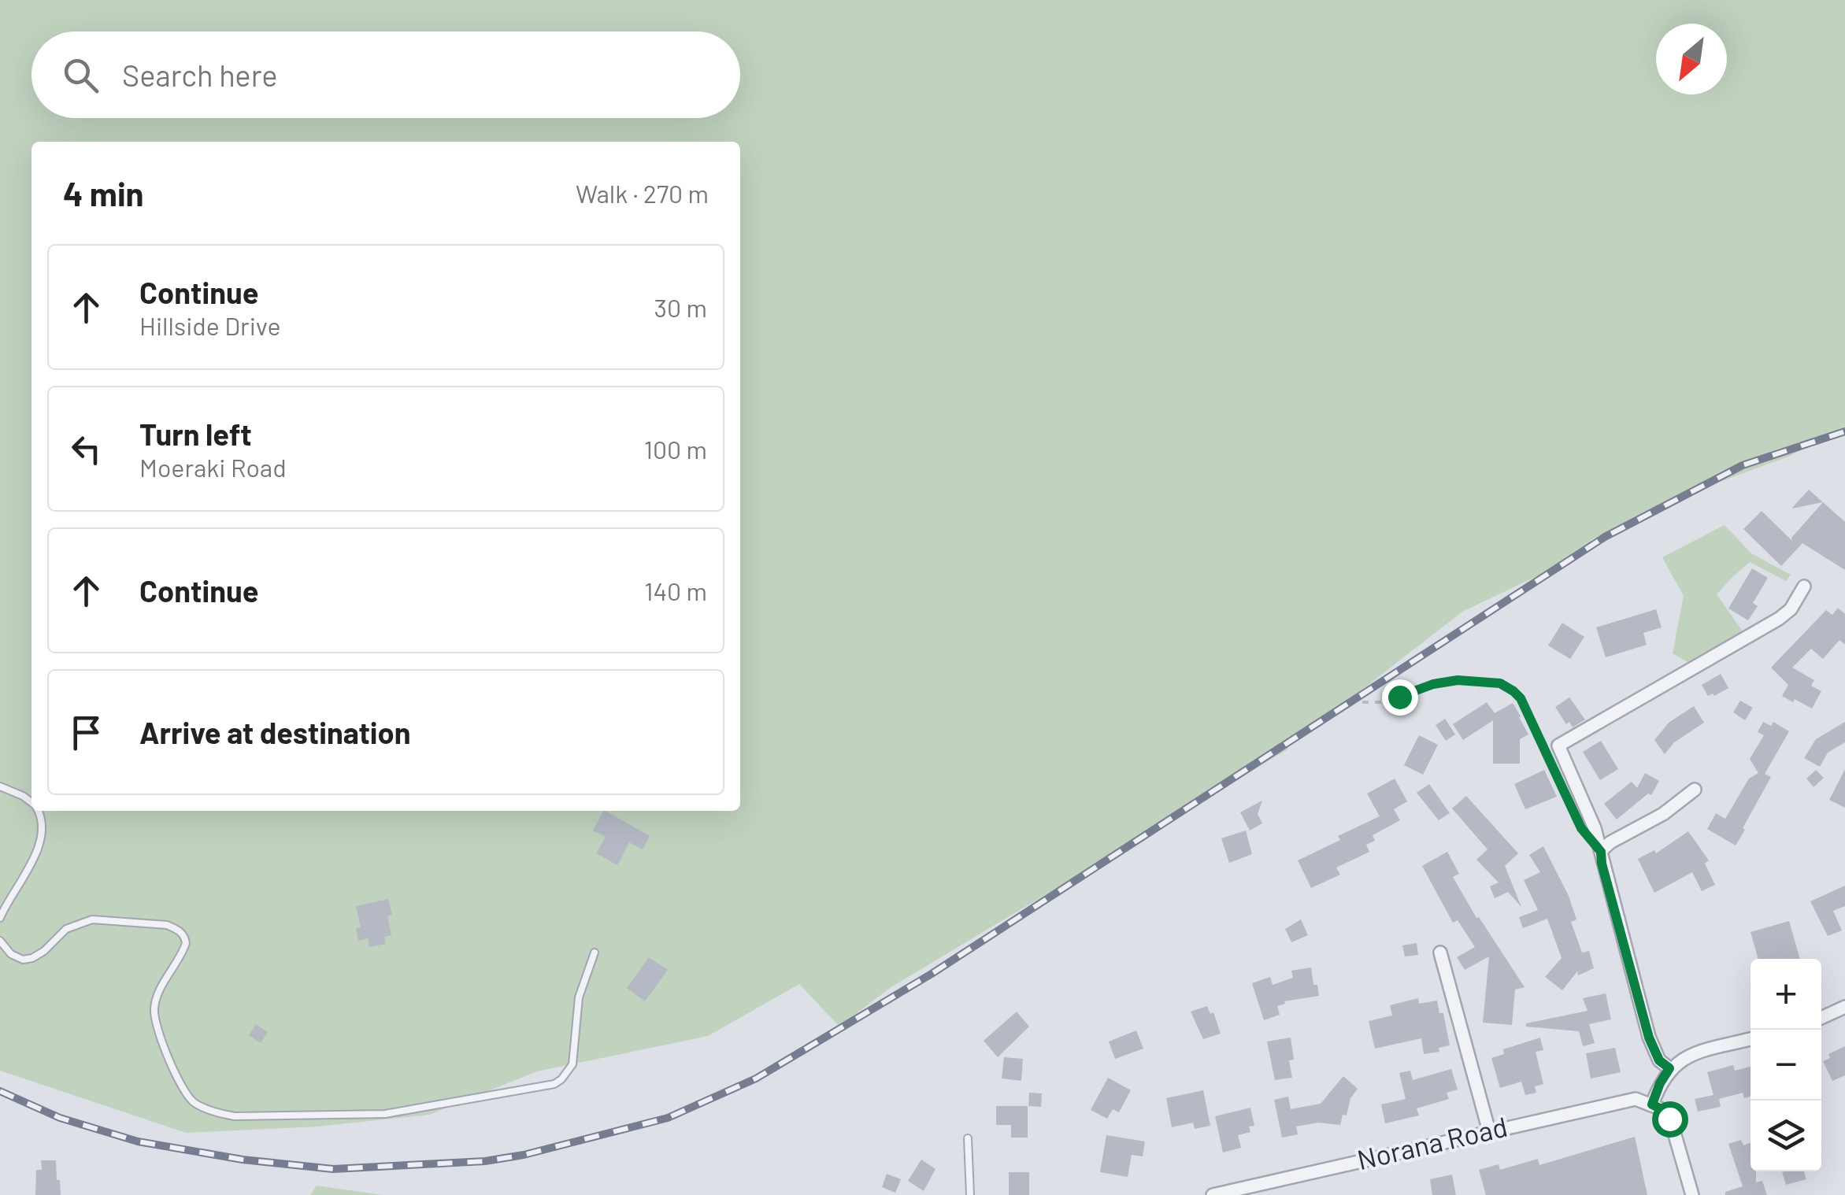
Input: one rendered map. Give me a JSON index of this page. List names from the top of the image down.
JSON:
{
  "streets": {
    "street": ["Norana Road"]
  },
  "north": "bottom left",
  "page": {
    "search": "Search here",
    "heading": ["4 min", "Walk · 270 m"],
    "list": [
      ["Continue", "Hillside Drive", "30 m"],
      ["Turn left", "Moeraki Road", "100 m"],
      ["Continue", "140 m"],
      "Arrive at destination"
    ],
    "map_buttons": ["+", "−"]
  }
}
